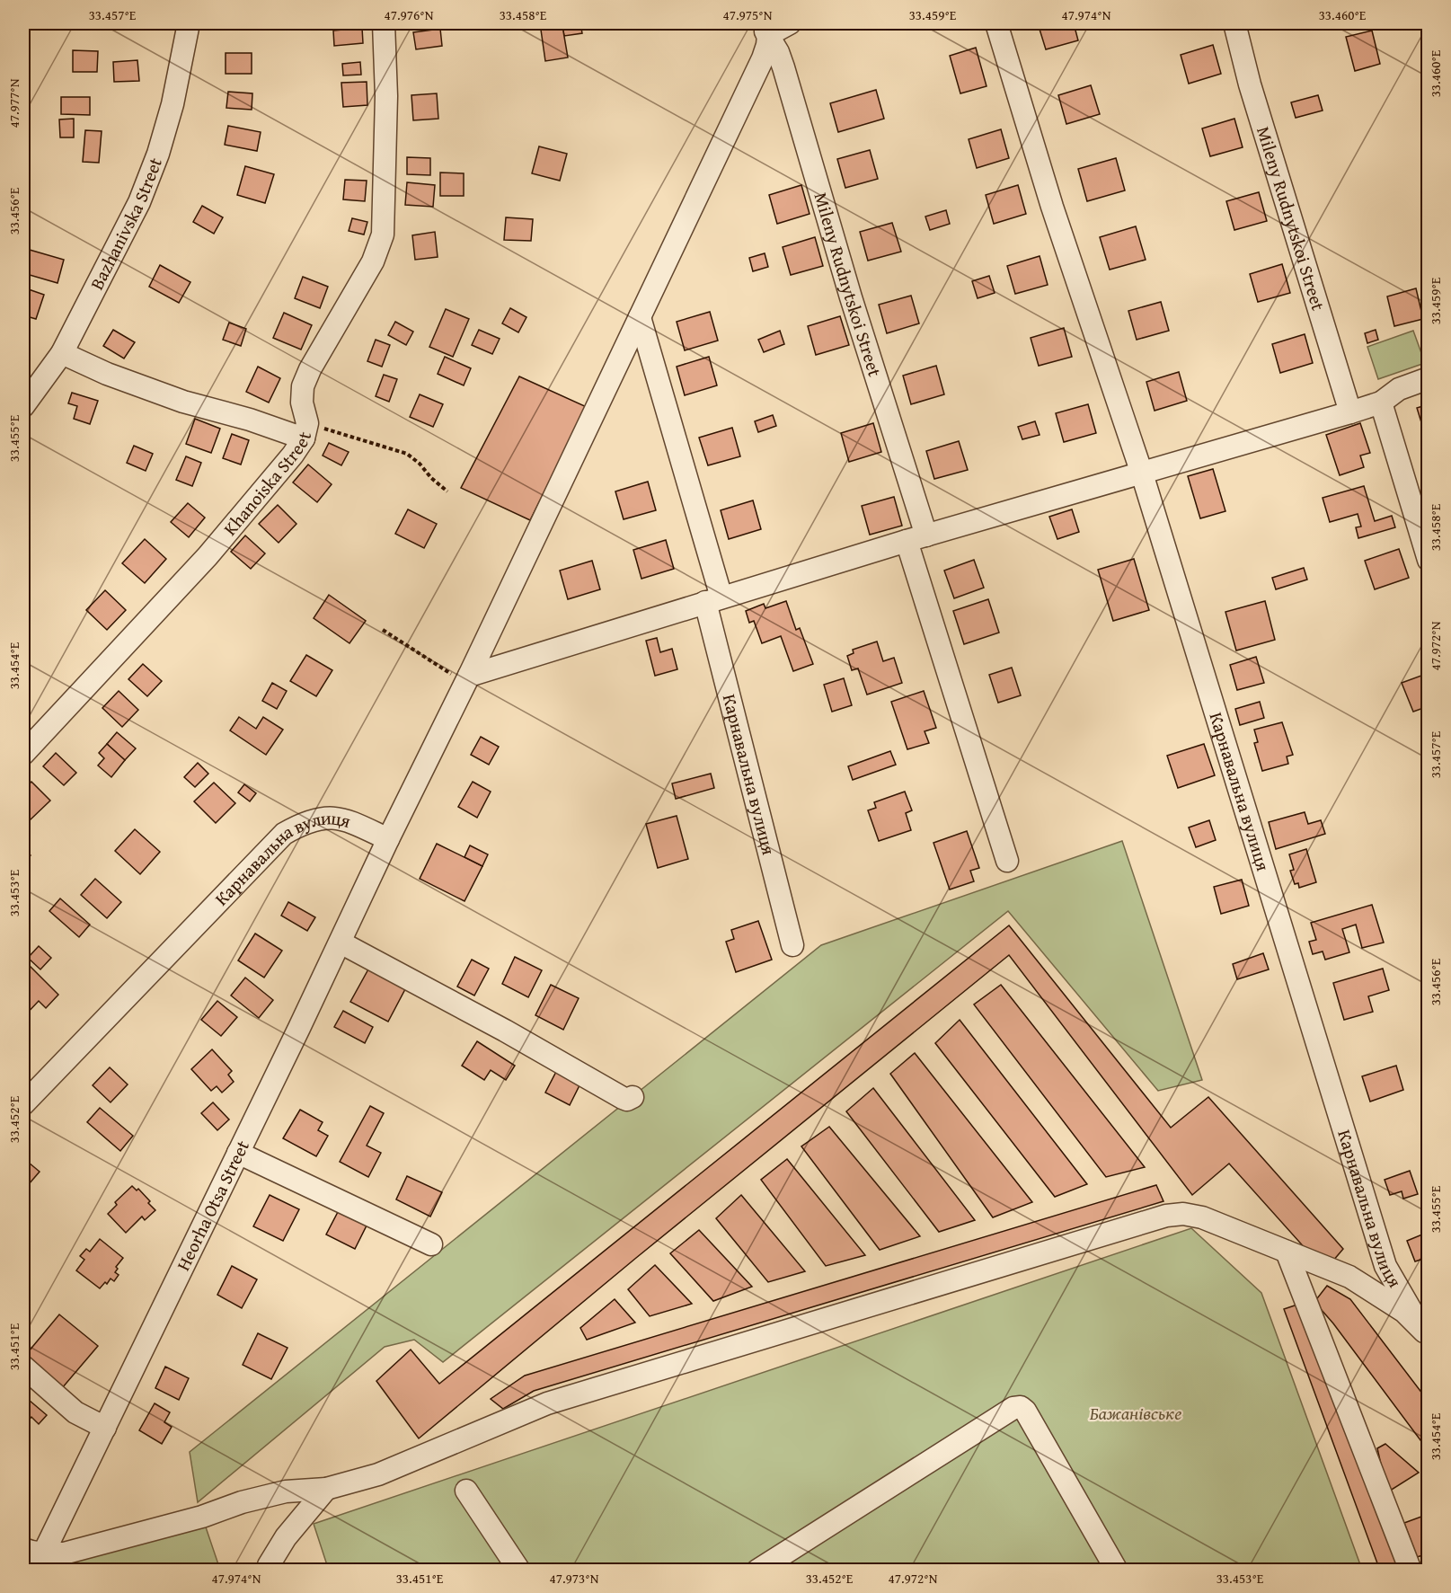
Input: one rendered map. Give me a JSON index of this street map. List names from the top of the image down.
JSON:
{
  "streets": {
    "street": [
      "Mileny Rudnytskoi Street",
      "Bazhanivska Street",
      "Khanoiska Street",
      "Карнавальна вулиця",
      "Heorha Otsa Street"
    ]
  },
  "crossings": [
    ["Карнавальна вулиця", "Heorha Otsa Street"]
  ],
  "parks": ["Бажанівське"],
  "coordinates": [
    "33.457°E",
    "47.976°N",
    "33.458°E",
    "47.975°N",
    "33.459°E",
    "47.974°N",
    "33.460°E",
    "47.977°N",
    "33.456°E",
    "33.455°E",
    "47.972°N",
    "33.454°E",
    "33.453°E",
    "33.452°E",
    "33.451°E",
    "47.973°N"
  ]
}
